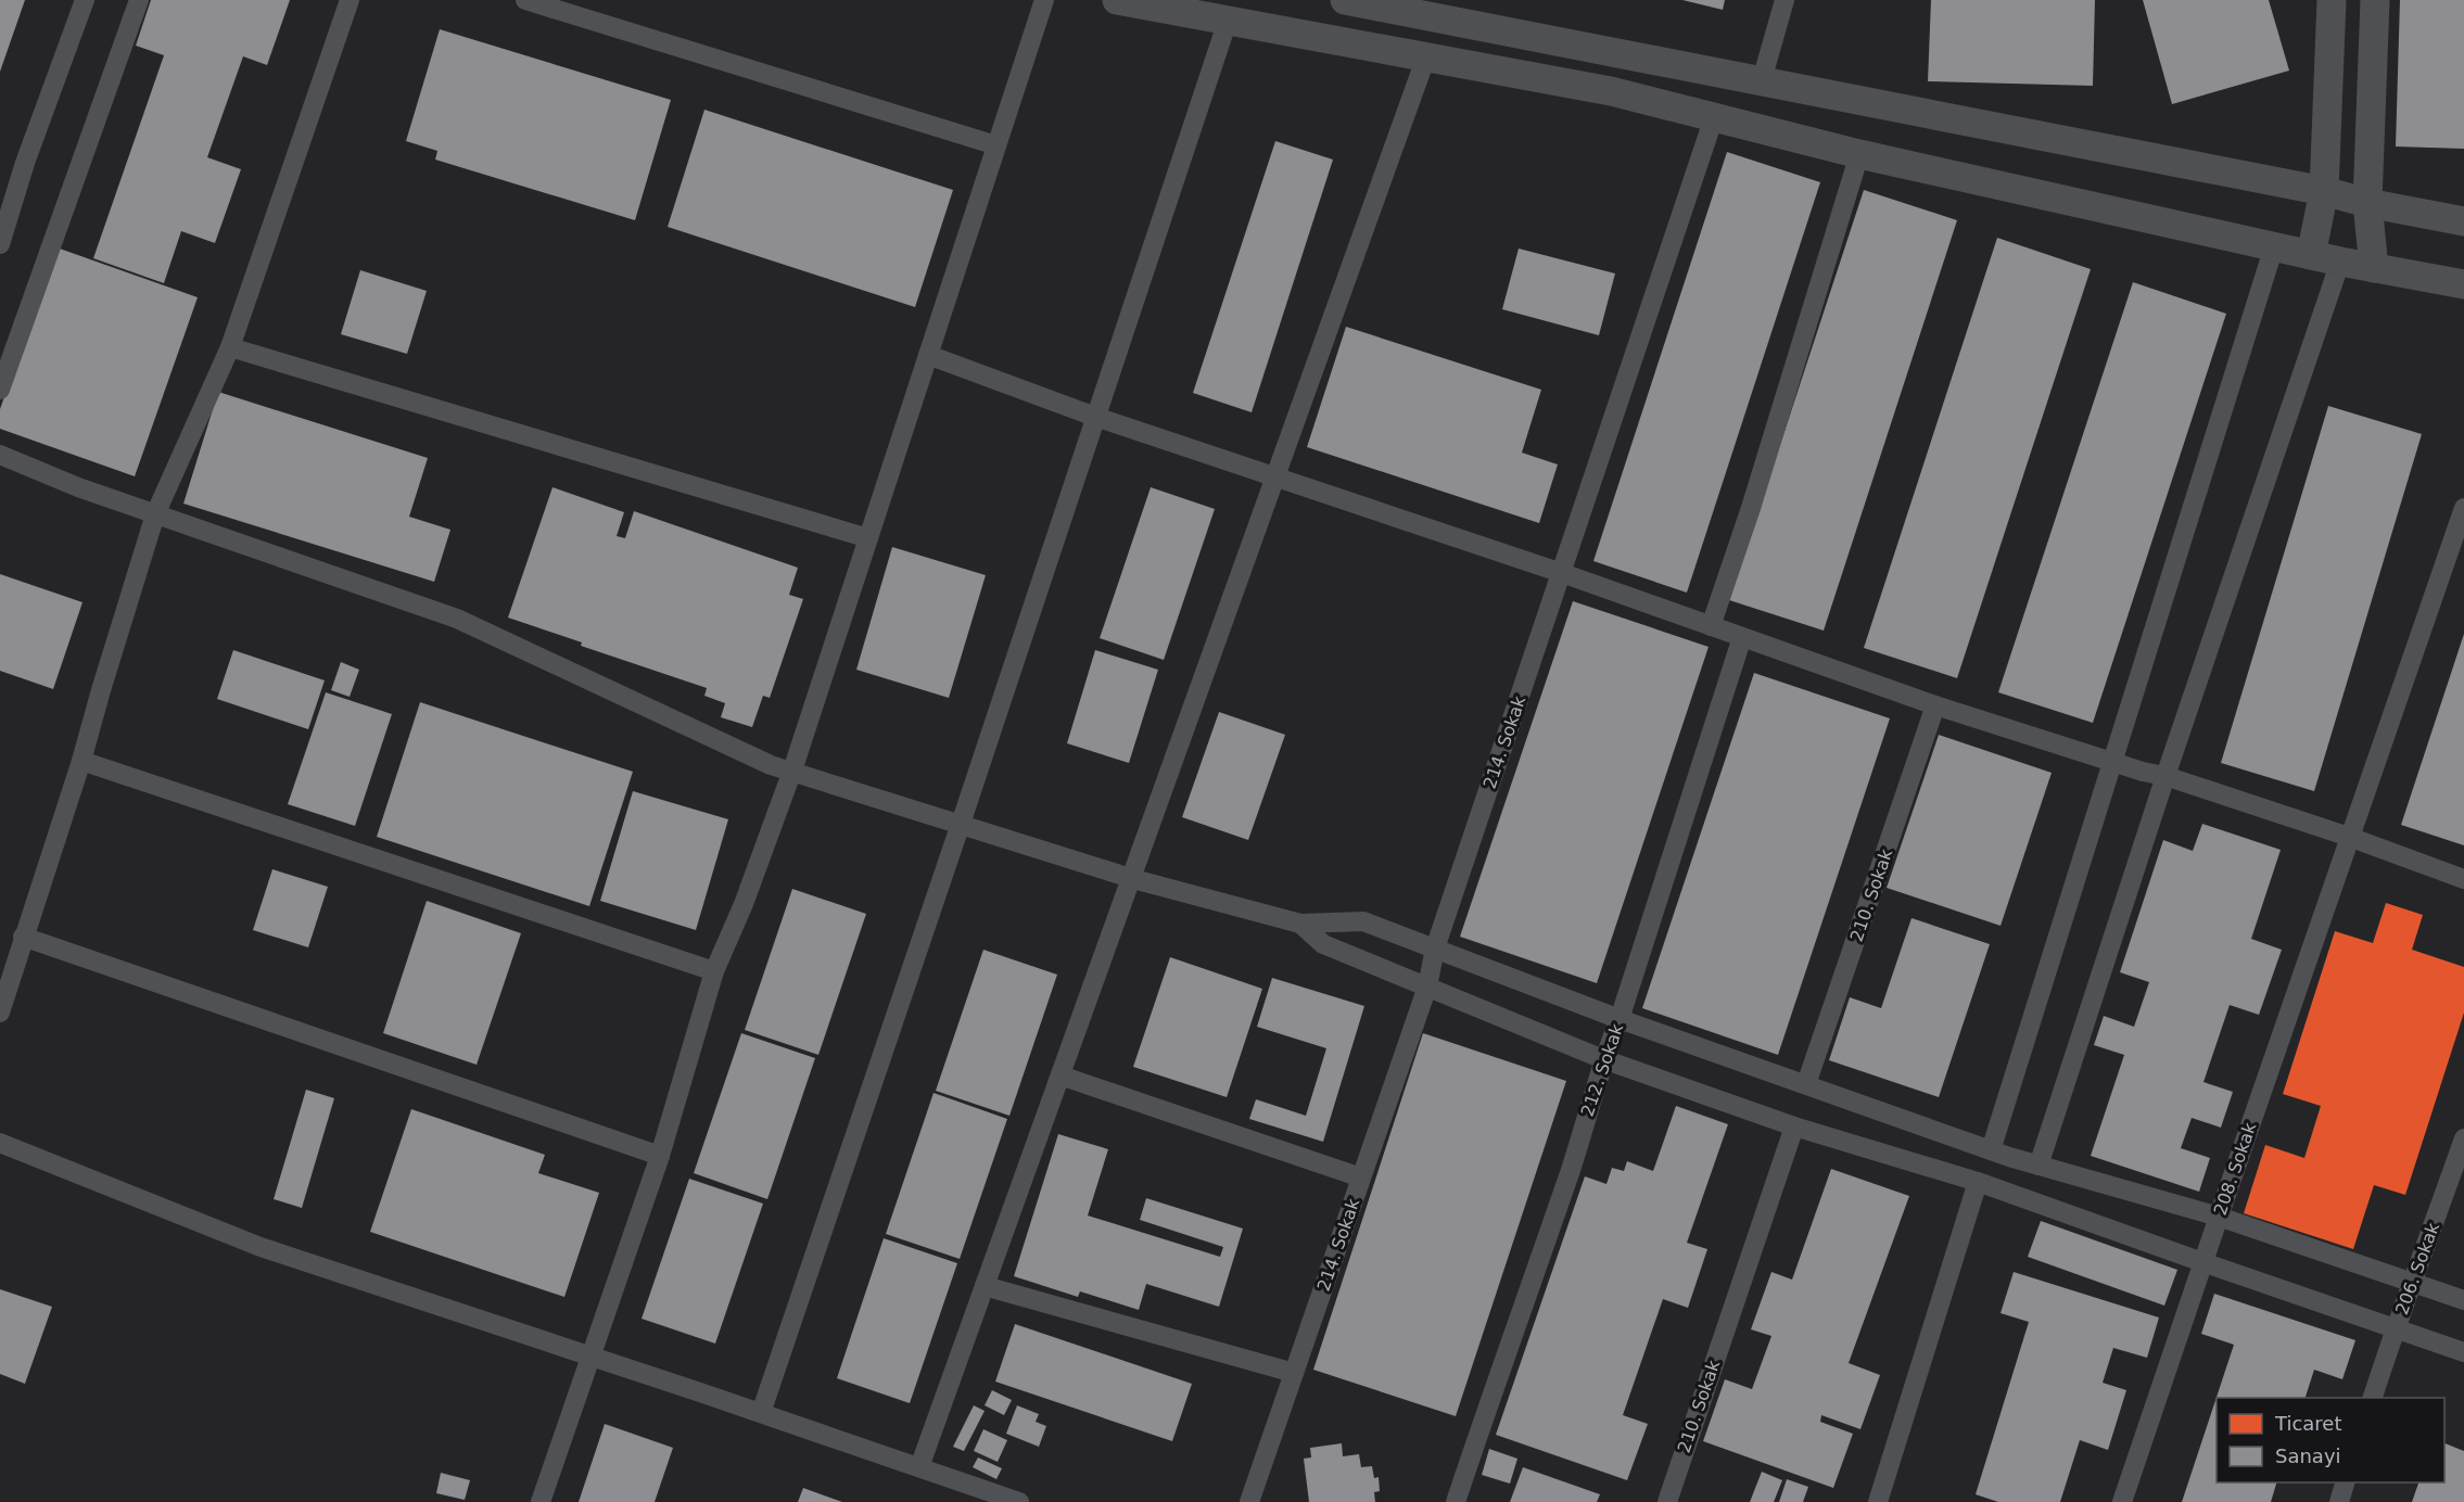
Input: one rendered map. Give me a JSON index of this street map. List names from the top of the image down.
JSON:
{
  "streets": {
    "street": [
      "214. Sokak",
      "210. Sokak",
      "212. Sokak",
      "208. Sokak",
      "206. Sokak"
    ]
  },
  "legend": ["Ticaret", "Sanayi"]
}
